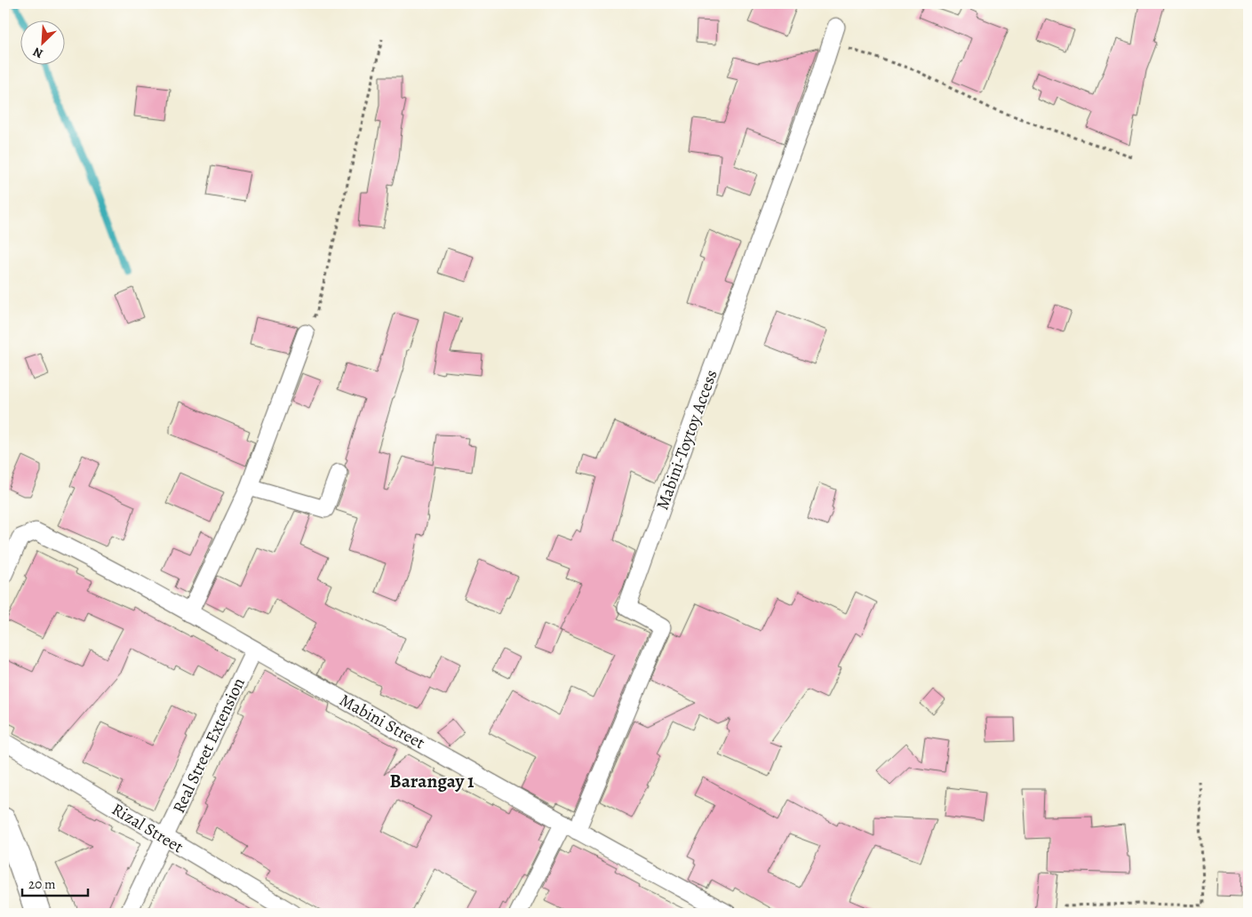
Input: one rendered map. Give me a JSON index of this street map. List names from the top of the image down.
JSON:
{
  "streets": {
    "street": [
      "Mabini-Toytoy Access",
      "Mabini Street",
      "Real Street Extension",
      "Rizal Street"
    ]
  },
  "crossings": [
    ["Mabini-Toytoy Access", "Mabini Street"],
    ["Mabini Street", "Real Street Extension"],
    ["Real Street Extension", "Rizal Street"]
  ],
  "districts": ["Barangay 1"],
  "scale_bar": "20 m",
  "north": "bottom left"
}
